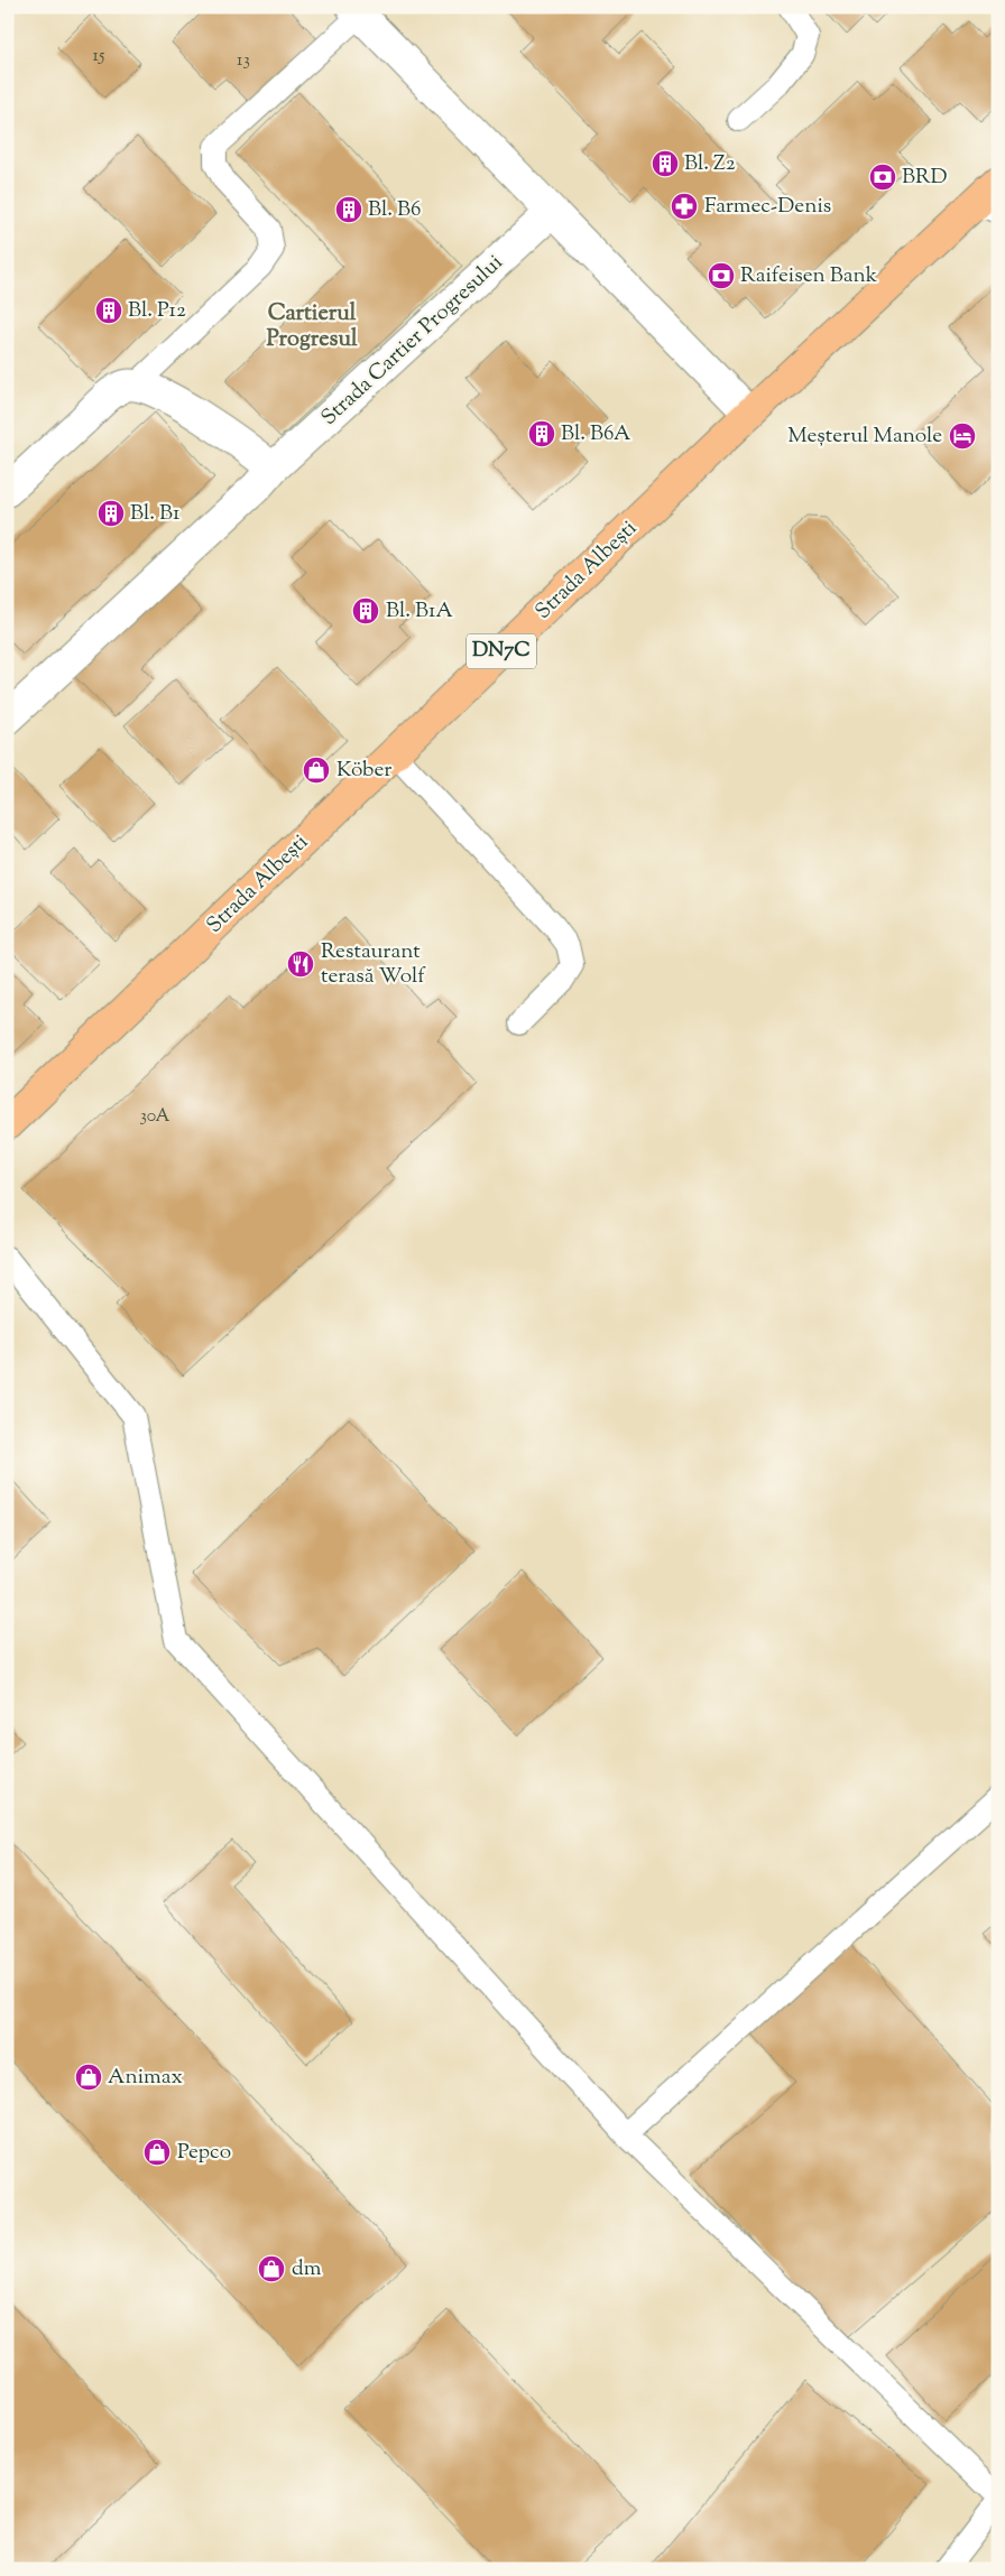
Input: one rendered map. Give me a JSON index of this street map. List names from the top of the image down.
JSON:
{
  "streets": {
    "main road": ["Strada Albești", "DN7C"],
    "street": ["Strada Cartier Progresului"]
  },
  "districts": ["Cartierul Progresul"],
  "places": {
    "building": [
      "Bl. Z2",
      "Bl. B6",
      "Bl. P12",
      "Bl. B6A",
      "Bl. B1",
      "Bl. B1A"
    ],
    "bank": ["BRD", "Raifeisen Bank"],
    "pharmacy": ["Farmec-Denis"],
    "hotel": ["Meșterul Manole"],
    "shop": [
      "Köber",
      "Animax",
      "Pepco",
      "dm"
    ],
    "restaurant": ["Restaurant terasă Wolf"]
  },
  "house_numbers": ["15", "13", "30A"]
}
